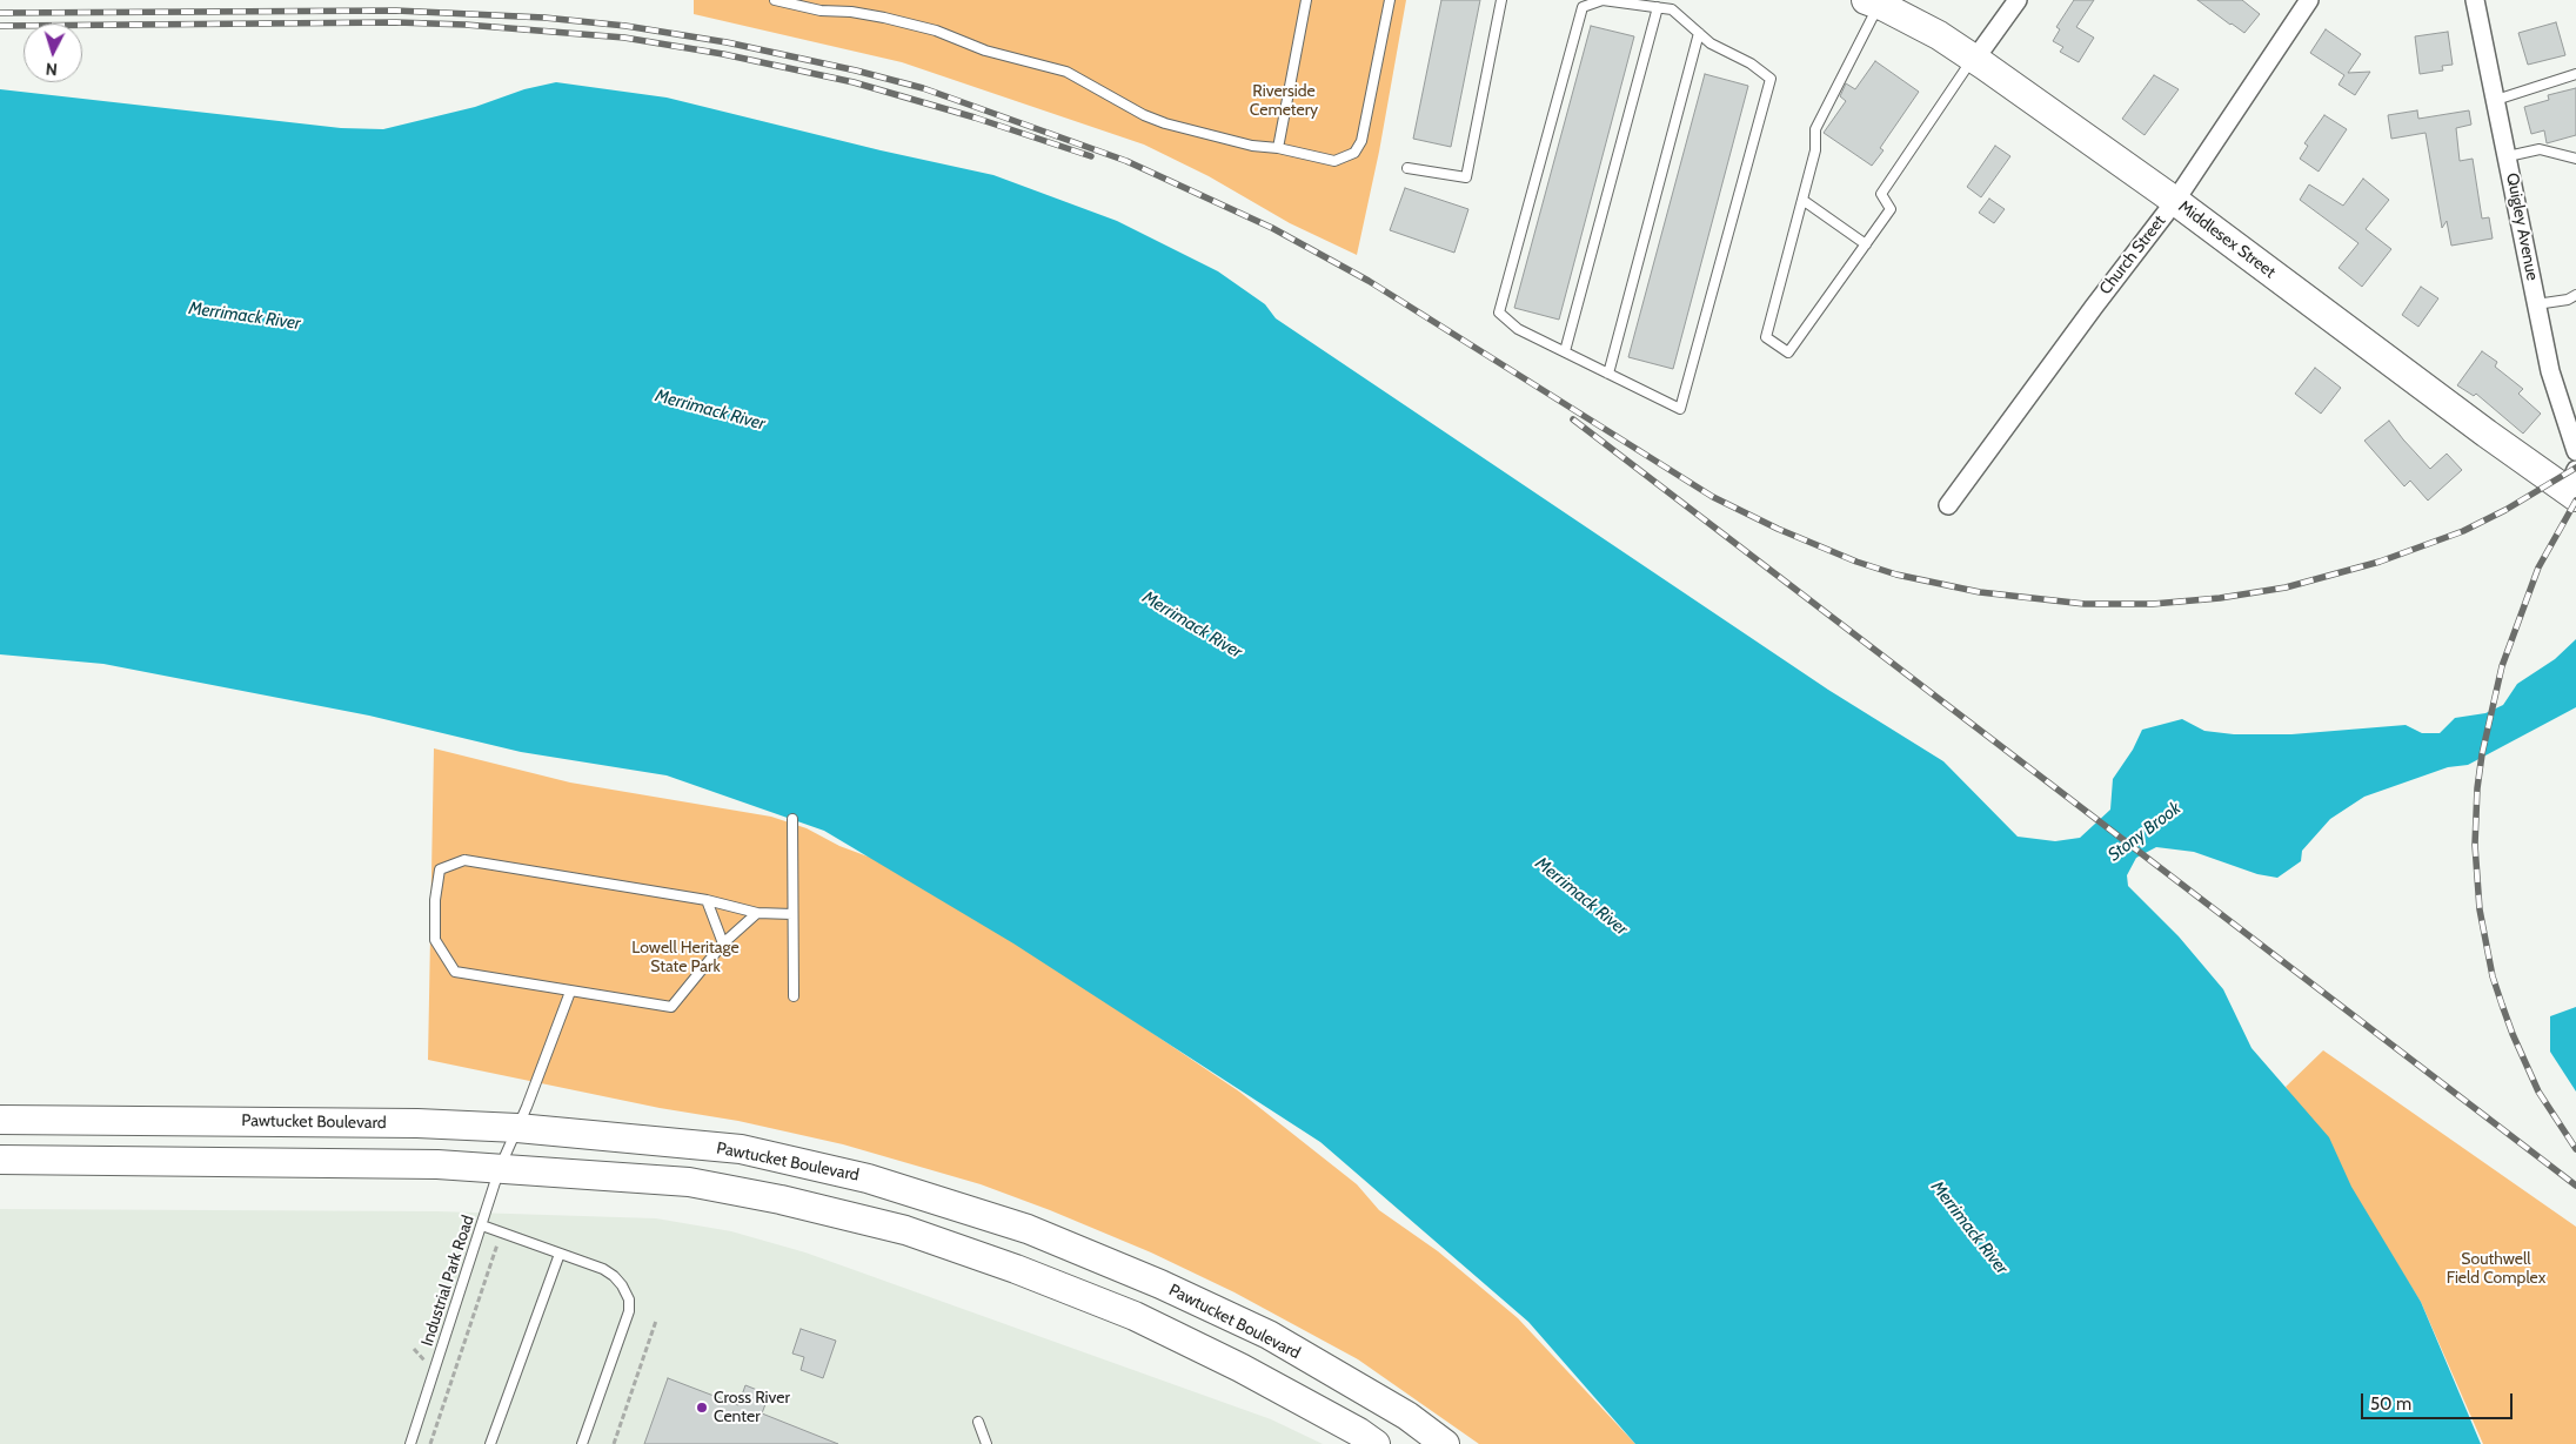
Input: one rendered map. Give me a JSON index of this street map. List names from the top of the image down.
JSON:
{
  "streets": {
    "main road": ["Middlesex Street", "Pawtucket Boulevard"],
    "street": ["Quigley Avenue", "Church Street"],
    "lane": ["Industrial Park Road"]
  },
  "crossings": [
    ["Middlesex Street", "Church Street"],
    ["Pawtucket Boulevard", "Industrial Park Road"]
  ],
  "water": ["Merrimack River", "Stony Brook"],
  "parks": ["Riverside Cemetery", "Lowell Heritage State Park", "Southwell Field Complex"],
  "places": ["Cross River Center"],
  "scale_bar": "50 m",
  "north": "bottom"
}
